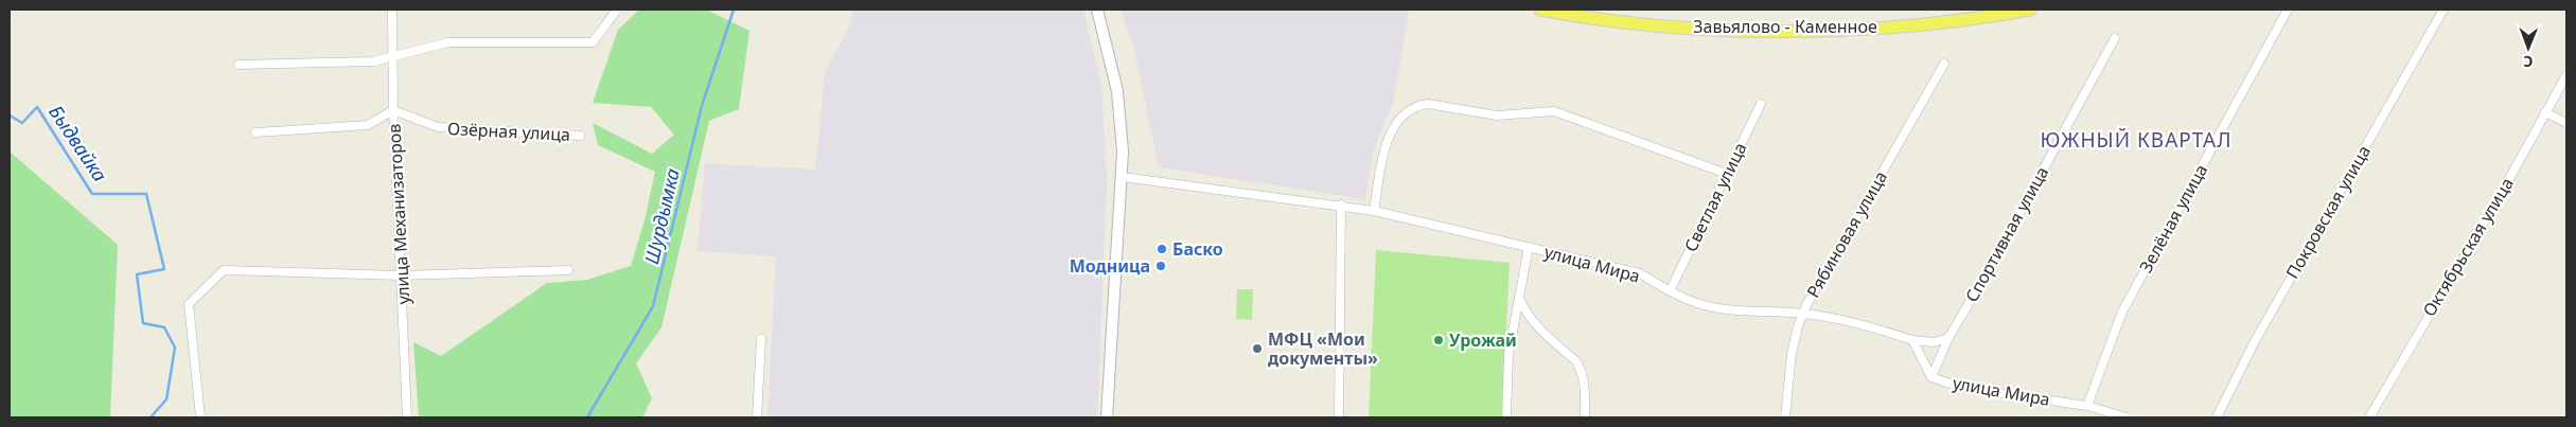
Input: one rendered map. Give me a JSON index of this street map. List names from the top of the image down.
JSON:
{
  "streets": {
    "main road": ["Завьялово - Каменное"],
    "street": [
      "Озёрная улица",
      "Светлая улица",
      "Покровская улица",
      "улица Механизаторов",
      "Зелёная улица",
      "Рябиновая улица",
      "Спортивная улица",
      "Октябрьская улица",
      "улица Мира"
    ]
  },
  "crossings": [
    ["Озёрная улица", "улица Механизаторов"],
    ["Светлая улица", "улица Мира"],
    ["Зелёная улица", "улица Мира"],
    ["Рябиновая улица", "улица Мира"],
    ["Спортивная улица", "улица Мира"]
  ],
  "districts": ["ЮЖНЫЙ КВАРТАЛ"],
  "water": ["Быдвайка", "Шурдымка"],
  "places": [
    "Баско",
    "Модница",
    "Урожай",
    "МФЦ «Мои документы»"
  ],
  "north": "bottom"
}
